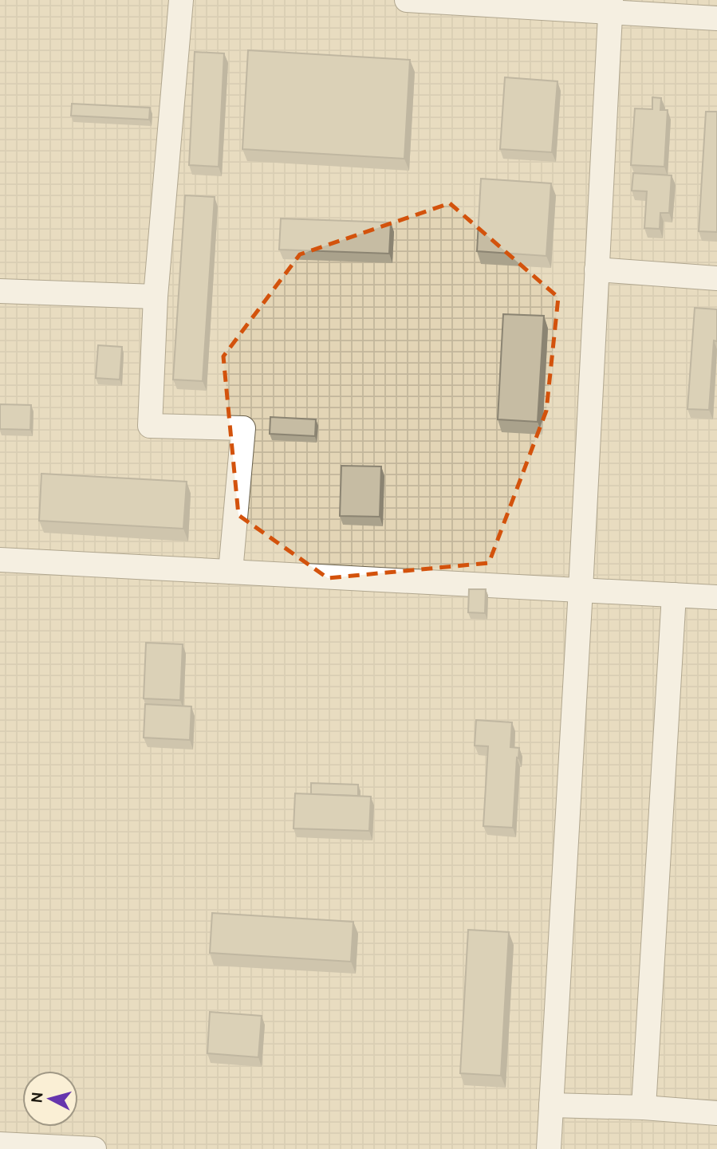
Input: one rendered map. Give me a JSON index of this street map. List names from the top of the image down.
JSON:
{
  "north": "left"
}
